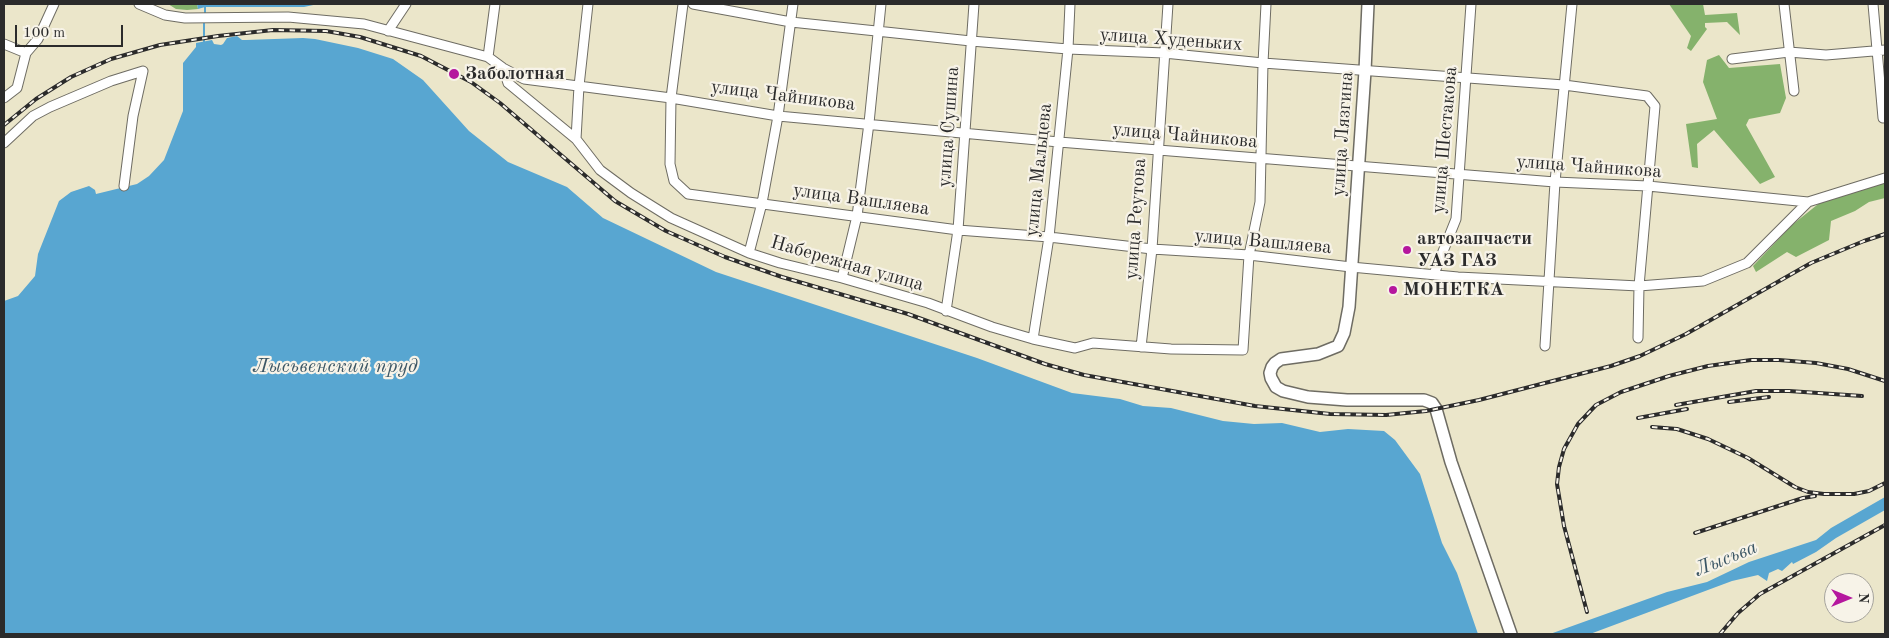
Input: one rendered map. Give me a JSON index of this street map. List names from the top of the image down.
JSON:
{
  "streets": {
    "main road": ["улица Лязгина"],
    "street": [
      "улица Худеньких",
      "улица Чайникова",
      "улица Сушина",
      "улица Шестакова",
      "улица Мальцева",
      "улица Вашляева",
      "улица Реутова",
      "Набережная улица"
    ]
  },
  "crossings": [
    ["улица Худеньких", "улица Чайникова"],
    ["улица Худеньких", "улица Сушина"],
    ["улица Худеньких", "улица Лязгина"],
    ["улица Худеньких", "улица Шестакова"],
    ["улица Худеньких", "улица Мальцева"],
    ["улица Худеньких", "улица Реутова"],
    ["улица Чайникова", "улица Сушина"],
    ["улица Чайникова", "улица Лязгина"],
    ["улица Чайникова", "улица Шестакова"],
    ["улица Чайникова", "улица Мальцева"],
    ["улица Чайникова", "улица Вашляева"],
    ["улица Чайникова", "улица Реутова"],
    ["улица Чайникова", "Набережная улица"],
    ["улица Сушина", "улица Вашляева"],
    ["улица Сушина", "Набережная улица"],
    ["улица Лязгина", "улица Вашляева"],
    ["улица Шестакова", "улица Вашляева"],
    ["улица Мальцева", "улица Вашляева"],
    ["улица Мальцева", "Набережная улица"],
    ["улица Вашляева", "улица Реутова"],
    ["улица Вашляева", "Набережная улица"],
    ["улица Реутова", "Набережная улица"]
  ],
  "water": ["Лысьвенский пруд", "Лысьва"],
  "places": ["Заболотная", "автозапчасти УАЗ ГАЗ", "МОНЕТКА"],
  "scale_bar": "100 m",
  "north": "right"
}
